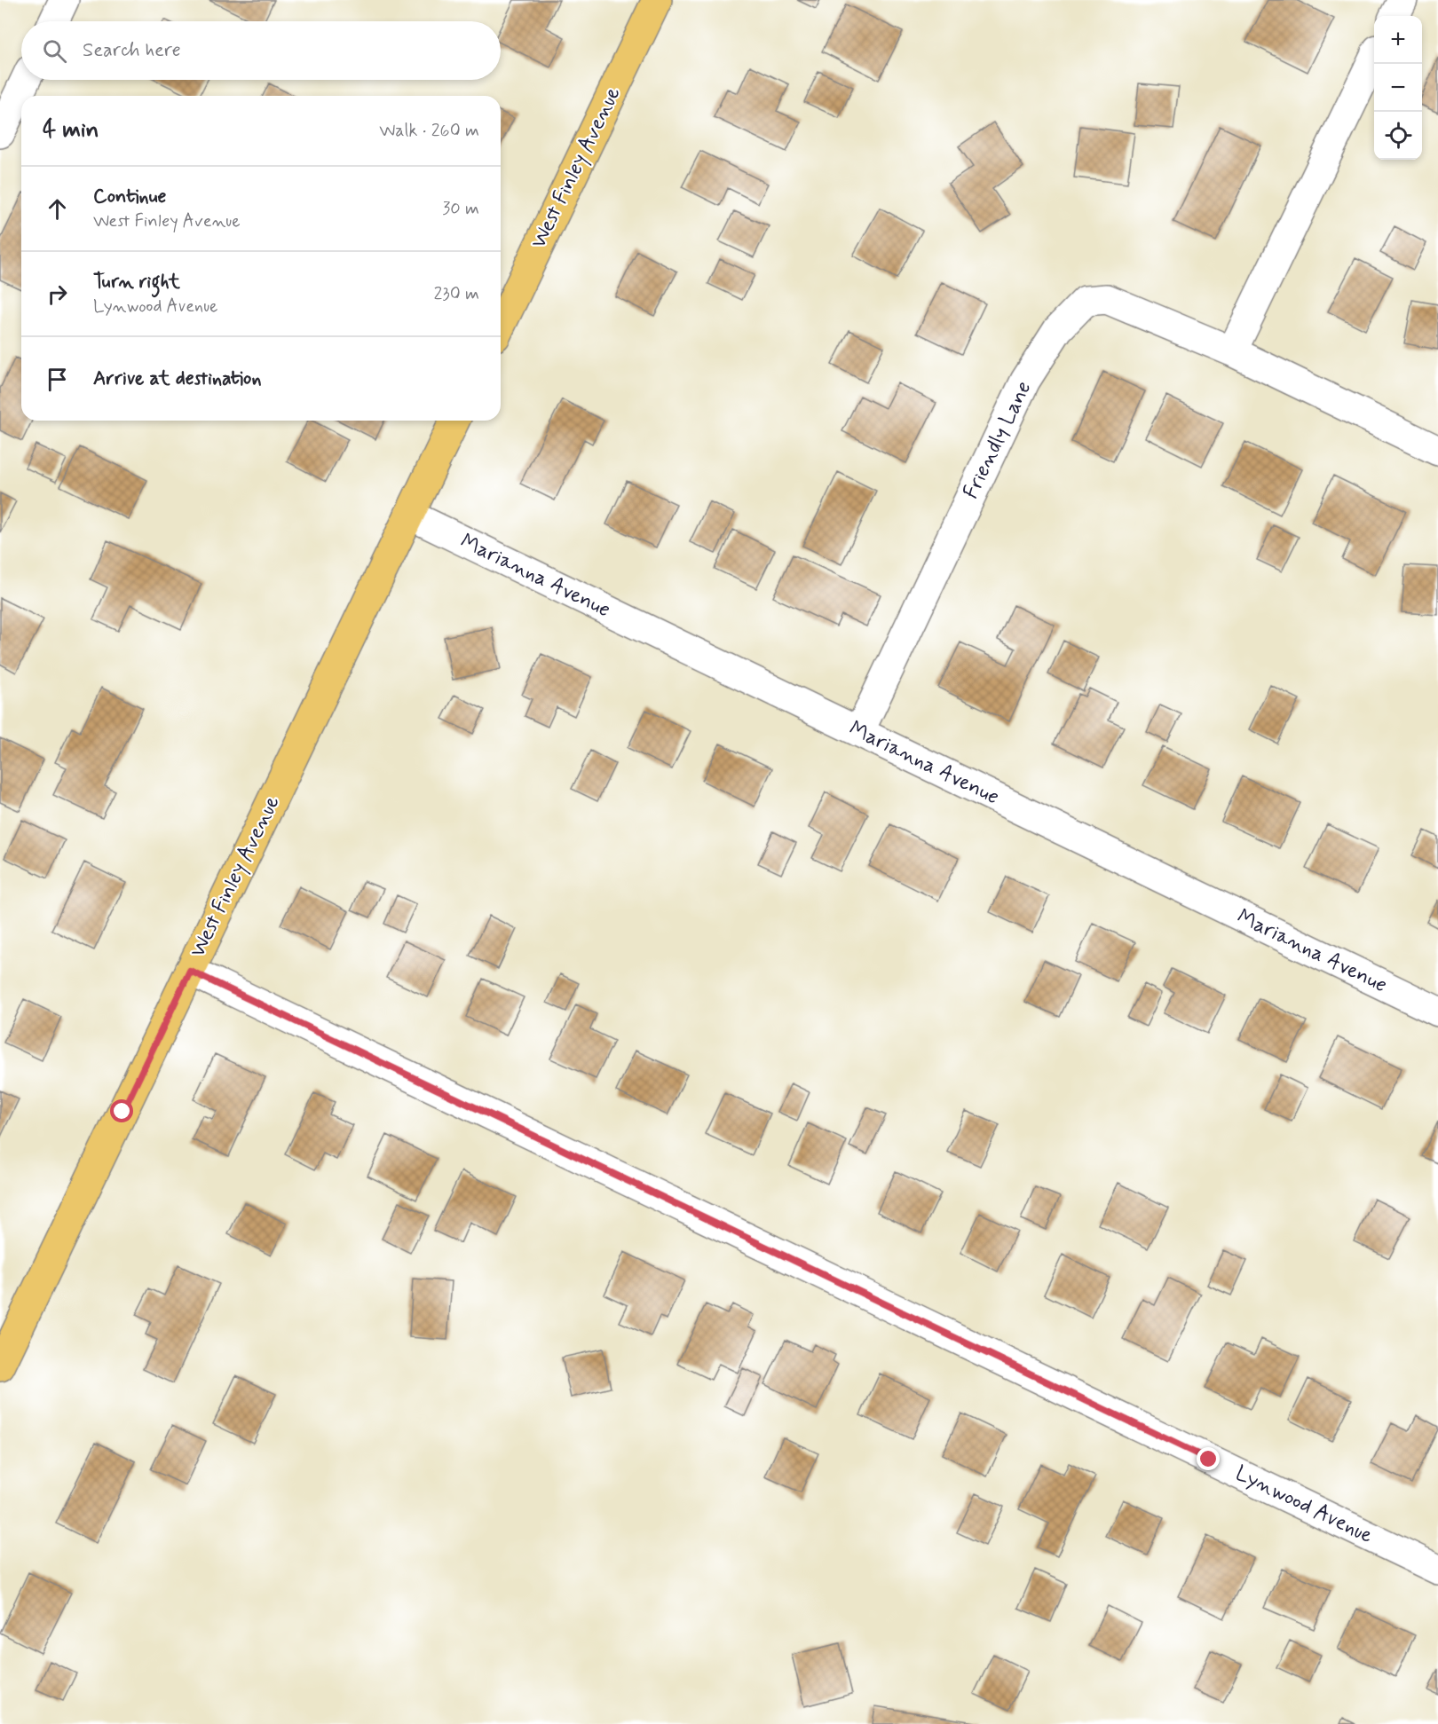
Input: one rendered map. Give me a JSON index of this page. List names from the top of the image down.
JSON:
{
  "streets": {
    "main road": ["West Finley Avenue"],
    "street": ["Friendly Lane", "Marianna Avenue", "Lynwood Avenue"]
  },
  "crossings": [
    ["West Finley Avenue", "Marianna Avenue"],
    ["West Finley Avenue", "Lynwood Avenue"],
    ["Friendly Lane", "Marianna Avenue"]
  ],
  "page": {
    "map_buttons": ["+", "−"],
    "search": "Search here",
    "heading": ["4 min", "Walk · 260 m"],
    "list": [
      ["Continue", "West Finley Avenue", "30 m"],
      ["Turn right", "Lynwood Avenue", "230 m"],
      "Arrive at destination"
    ]
  }
}
